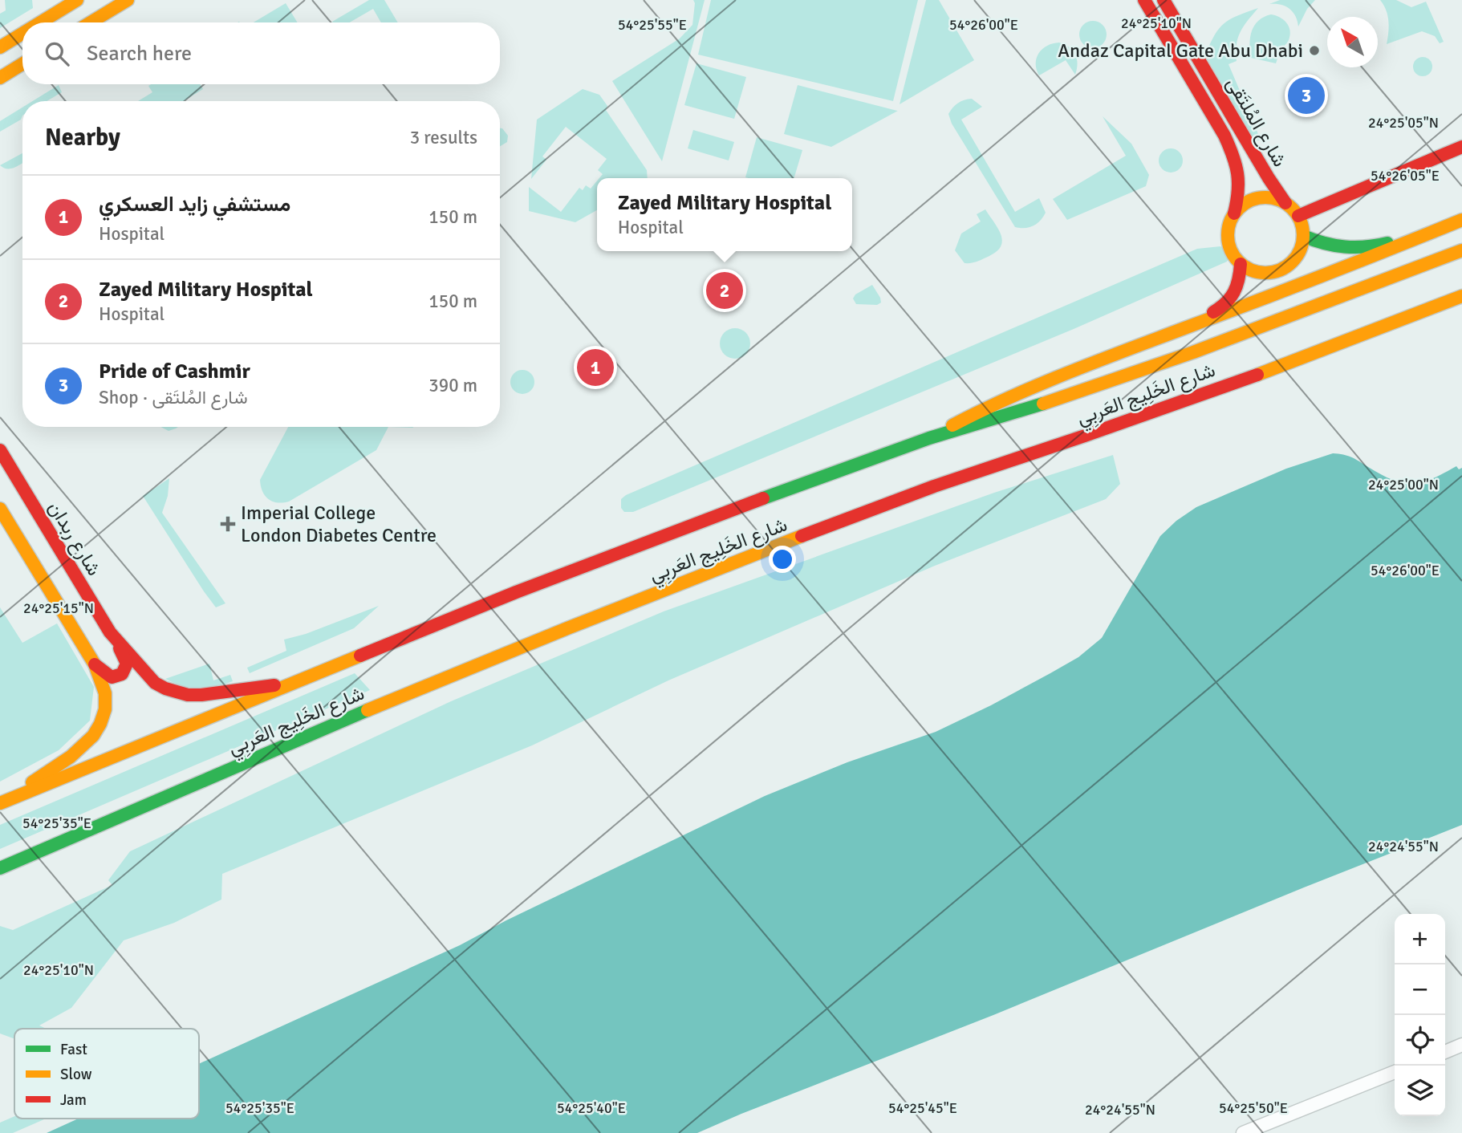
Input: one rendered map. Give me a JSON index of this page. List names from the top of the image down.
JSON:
{
  "streets": {
    "main road": ["شارع المُلتَقى", "شارع الخَلِيج العَربِي", "شارع ربدان"]
  },
  "crossings": [
    ["شارع الخَلِيج العَربِي", "شارع ربدان"]
  ],
  "places": {
    "other": ["Andaz Capital Gate Abu Dhabi"],
    "health": ["Imperial College London Diabetes Centre"]
  },
  "legend": ["Fast", "Slow", "Jam"],
  "north": "top left",
  "page": {
    "search": "Search here",
    "pins": ["3", "2", "1"],
    "heading": ["Nearby", "3 results"],
    "list": [
      {
        "mark": "1",
        "name": "مستشفي زايد العسكري",
        "note": "Hospital",
        "value": "150 m"
      },
      {
        "mark": "2",
        "name": "Zayed Military Hospital",
        "note": "Hospital",
        "value": "150 m"
      },
      {
        "mark": "3",
        "name": "Pride of Cashmir",
        "note": "Shop · شارع المُلتَقى",
        "value": "390 m"
      }
    ],
    "popup": ["Zayed Military Hospital", "Hospital"],
    "map_buttons": ["+", "−"]
  },
  "coordinates": [
    "24°25'10\"N",
    "54°25'55\"E",
    "54°26'00\"E",
    "24°25'05\"N",
    "54°26'05\"E",
    "24°25'00\"N",
    "24°25'15\"N",
    "54°25'35\"E",
    "24°24'55\"N",
    "54°25'40\"E",
    "54°25'45\"E",
    "54°25'50\"E"
  ]
}
